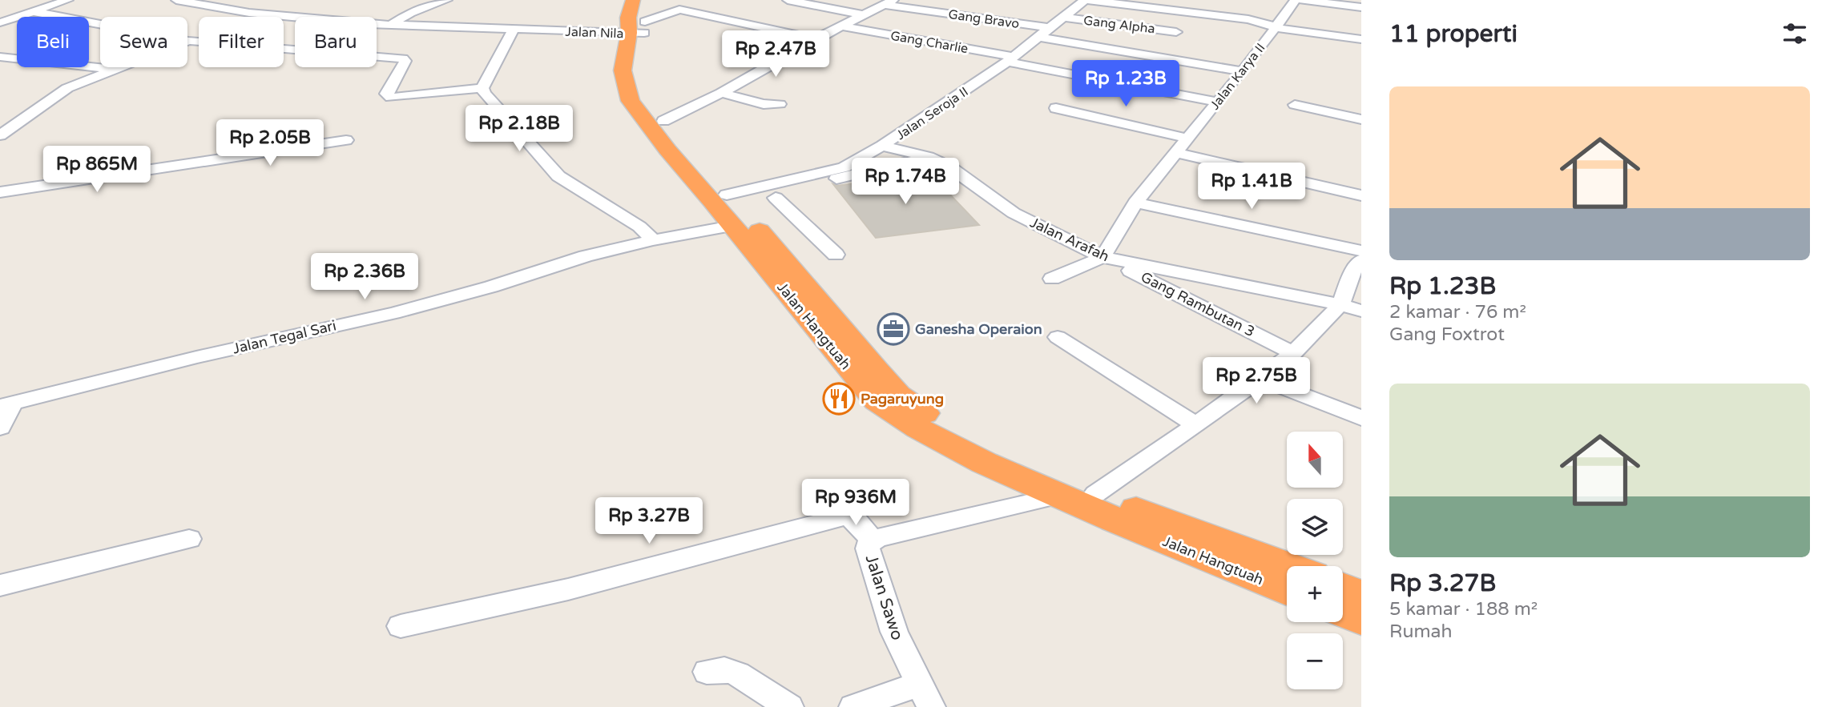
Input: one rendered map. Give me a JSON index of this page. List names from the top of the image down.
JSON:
{
  "streets": {
    "highway": ["Jalan Hangtuah"],
    "street": [
      "Gang Bravo",
      "Gang Alpha",
      "Jalan Nila",
      "Gang Charlie",
      "Jalan Karya II",
      "Jalan Seroja II",
      "Jalan Arafah",
      "Gang Rambutan 3",
      "Jalan Tegal Sari",
      "Jalan Sawo"
    ]
  },
  "crossings": [
    ["Gang Bravo", "Jalan Karya II"],
    ["Gang Bravo", "Jalan Seroja II"],
    ["Gang Alpha", "Jalan Seroja II"],
    ["Jalan Nila", "Jalan Hangtuah"],
    ["Gang Charlie", "Jalan Karya II"],
    ["Gang Charlie", "Jalan Seroja II"],
    ["Jalan Karya II", "Jalan Arafah"],
    ["Jalan Karya II", "Gang Rambutan 3"],
    ["Jalan Seroja II", "Jalan Arafah"],
    ["Jalan Seroja II", "Jalan Hangtuah"],
    ["Jalan Seroja II", "Jalan Tegal Sari"],
    ["Jalan Arafah", "Gang Rambutan 3"],
    ["Jalan Hangtuah", "Jalan Tegal Sari"],
    ["Jalan Hangtuah", "Jalan Sawo"]
  ],
  "places": {
    "office": ["Ganesha Operaion"],
    "restaurant": ["Pagaruyung"]
  },
  "north": "top",
  "page": {
    "heading": "11 properti",
    "chip": [
      "Beli",
      "Sewa",
      "Filter",
      "Baru"
    ],
    "price": [
      "Rp 2.47B",
      "Rp 1.23B",
      "Rp 2.18B",
      "Rp 2.05B",
      "Rp 865M",
      "Rp 1.74B",
      "Rp 1.41B",
      "Rp 2.36B",
      "Rp 2.75B",
      "Rp 936M",
      "Rp 3.27B"
    ],
    "list": [
      {
        "name": "Rp 1.23B",
        "note": "2 kamar · 76 m² · Gang Foxtrot"
      },
      {
        "name": "Rp 3.27B",
        "note": "5 kamar · 188 m² · Rumah"
      }
    ],
    "map_buttons": ["+", "−"]
  }
}
